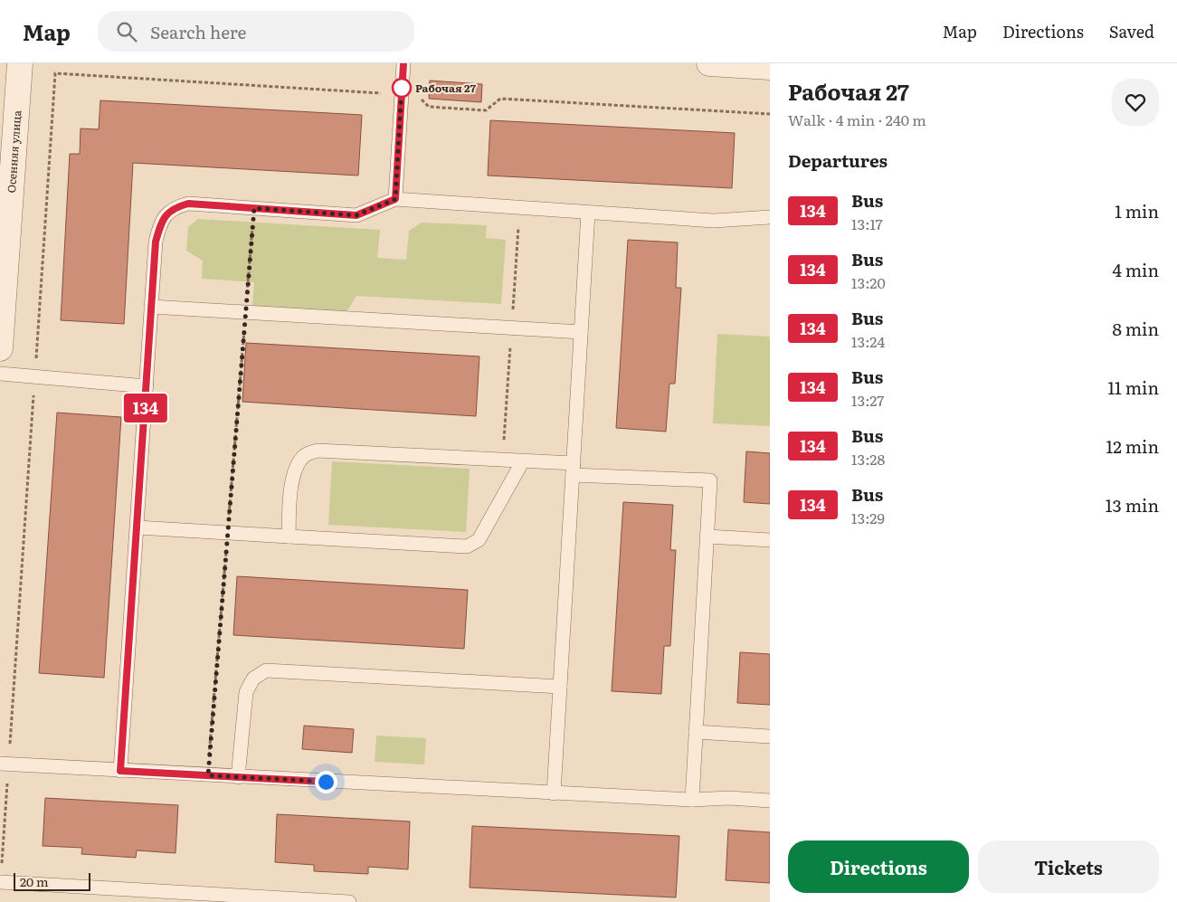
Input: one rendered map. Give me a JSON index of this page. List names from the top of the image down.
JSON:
{
  "streets": {
    "street": ["Осенняя улица"]
  },
  "places": ["Рабочая 27"],
  "lines": ["bus line 134"],
  "scale_bar": "20 m",
  "page": {
    "header": "Map",
    "search": "Search here",
    "nav": ["Map", "Directions", "Saved"],
    "on_map": "134",
    "heading": [
      ["Рабочая 27", "Walk · 4 min · 240 m"],
      "Departures"
    ],
    "list": [
      {
        "mark": "134",
        "name": "Bus",
        "note": "13:17",
        "value": "1 min"
      },
      {
        "mark": "134",
        "name": "Bus",
        "note": "13:20",
        "value": "4 min"
      },
      {
        "mark": "134",
        "name": "Bus",
        "note": "13:24",
        "value": "8 min"
      },
      {
        "mark": "134",
        "name": "Bus",
        "note": "13:27",
        "value": "11 min"
      },
      {
        "mark": "134",
        "name": "Bus",
        "note": "13:28",
        "value": "12 min"
      },
      {
        "mark": "134",
        "name": "Bus",
        "note": "13:29",
        "value": "13 min"
      }
    ],
    "buttons": ["Directions", "Tickets"],
    "scale": "20 m"
  }
}
